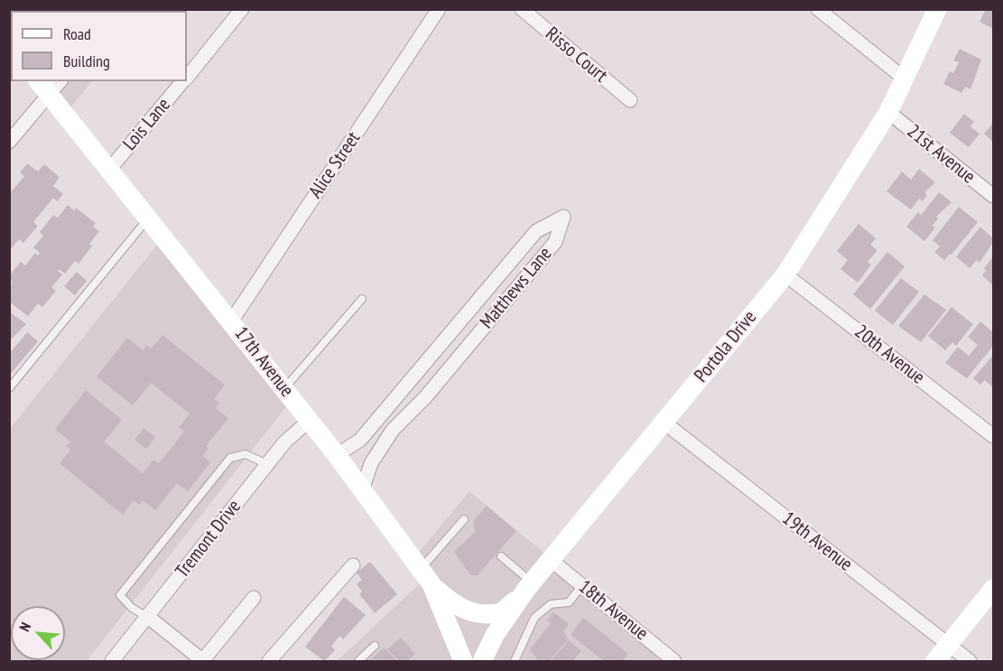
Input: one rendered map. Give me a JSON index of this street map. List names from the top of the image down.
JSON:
{
  "streets": {
    "main road": ["Portola Drive", "17th Avenue"],
    "street": [
      "Risso Court",
      "Lois Lane",
      "21st Avenue",
      "Alice Street",
      "Matthews Lane",
      "20th Avenue",
      "Tremont Drive",
      "19th Avenue",
      "18th Avenue"
    ]
  },
  "crossings": [
    ["Lois Lane", "17th Avenue"],
    ["21st Avenue", "Portola Drive"],
    ["Alice Street", "17th Avenue"],
    ["Matthews Lane", "17th Avenue"],
    ["Portola Drive", "20th Avenue"],
    ["Portola Drive", "19th Avenue"],
    ["Portola Drive", "18th Avenue"],
    ["17th Avenue", "Tremont Drive"]
  ],
  "legend": ["Road", "Building"],
  "north": "top left"
}
